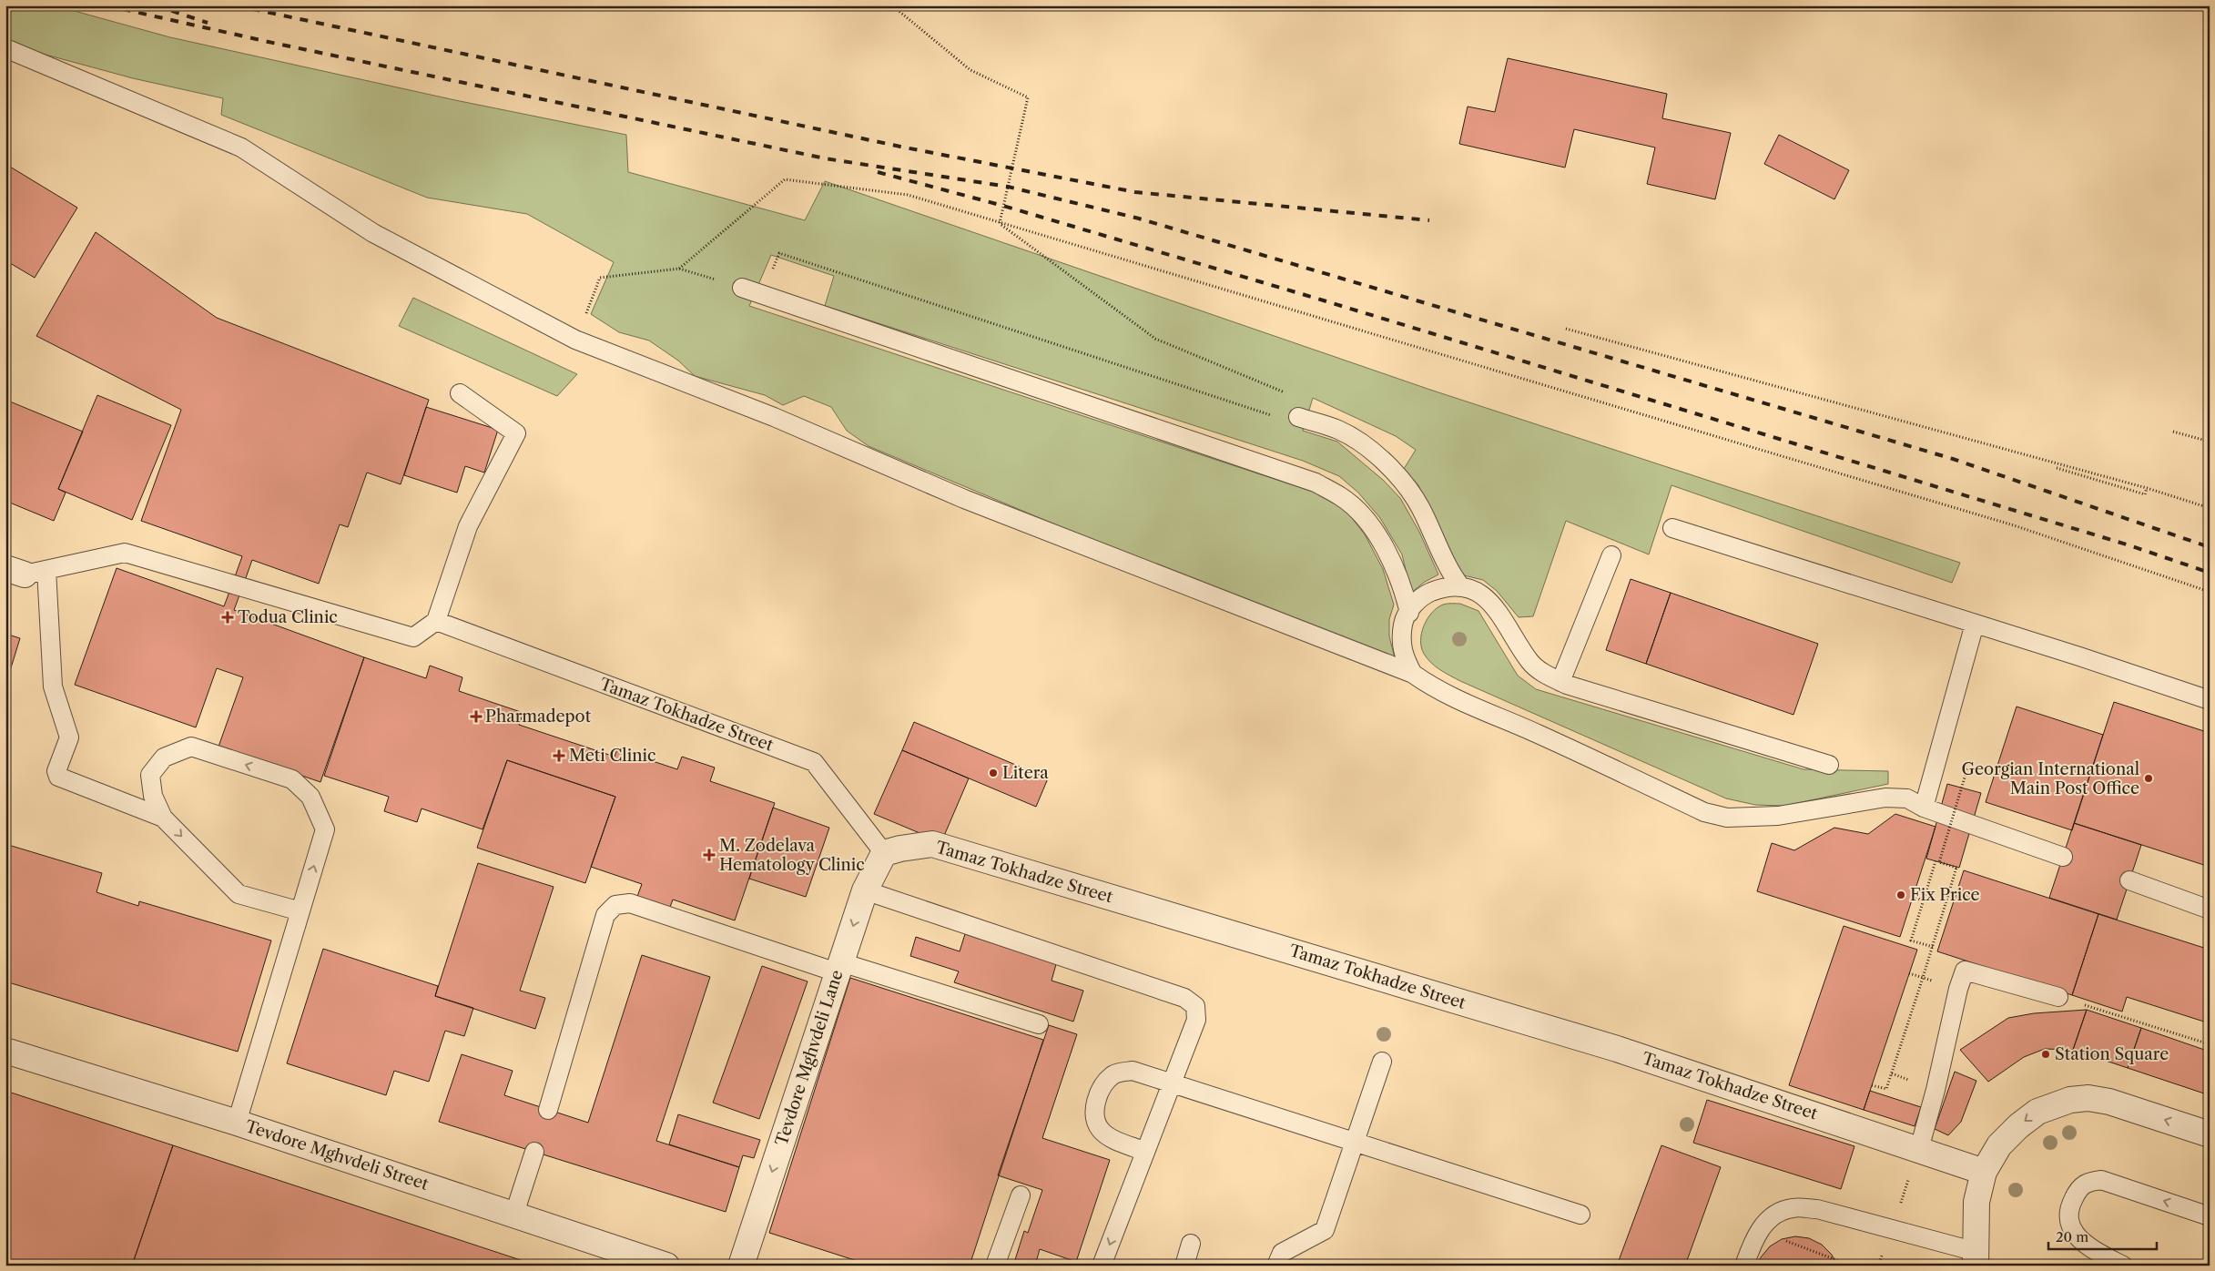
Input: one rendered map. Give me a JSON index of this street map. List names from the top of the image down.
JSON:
{
  "streets": {
    "street": ["Tamaz Tokhadze Street", "Tevdore Mghvdeli Lane", "Tevdore Mghvdeli Street"]
  },
  "crossings": [
    ["Tamaz Tokhadze Street", "Tevdore Mghvdeli Lane"]
  ],
  "one_way": ["Tevdore Mghvdeli Lane"],
  "places": {
    "health": [
      "Todua Clinic",
      "Pharmadepot",
      "Meti Clinic",
      "M. Zodelava Hematology Clinic"
    ],
    "other": [
      "Litera",
      "Georgian International Main Post Office",
      "Fix Price",
      "Station Square"
    ]
  },
  "scale_bar": "20 m"
}
